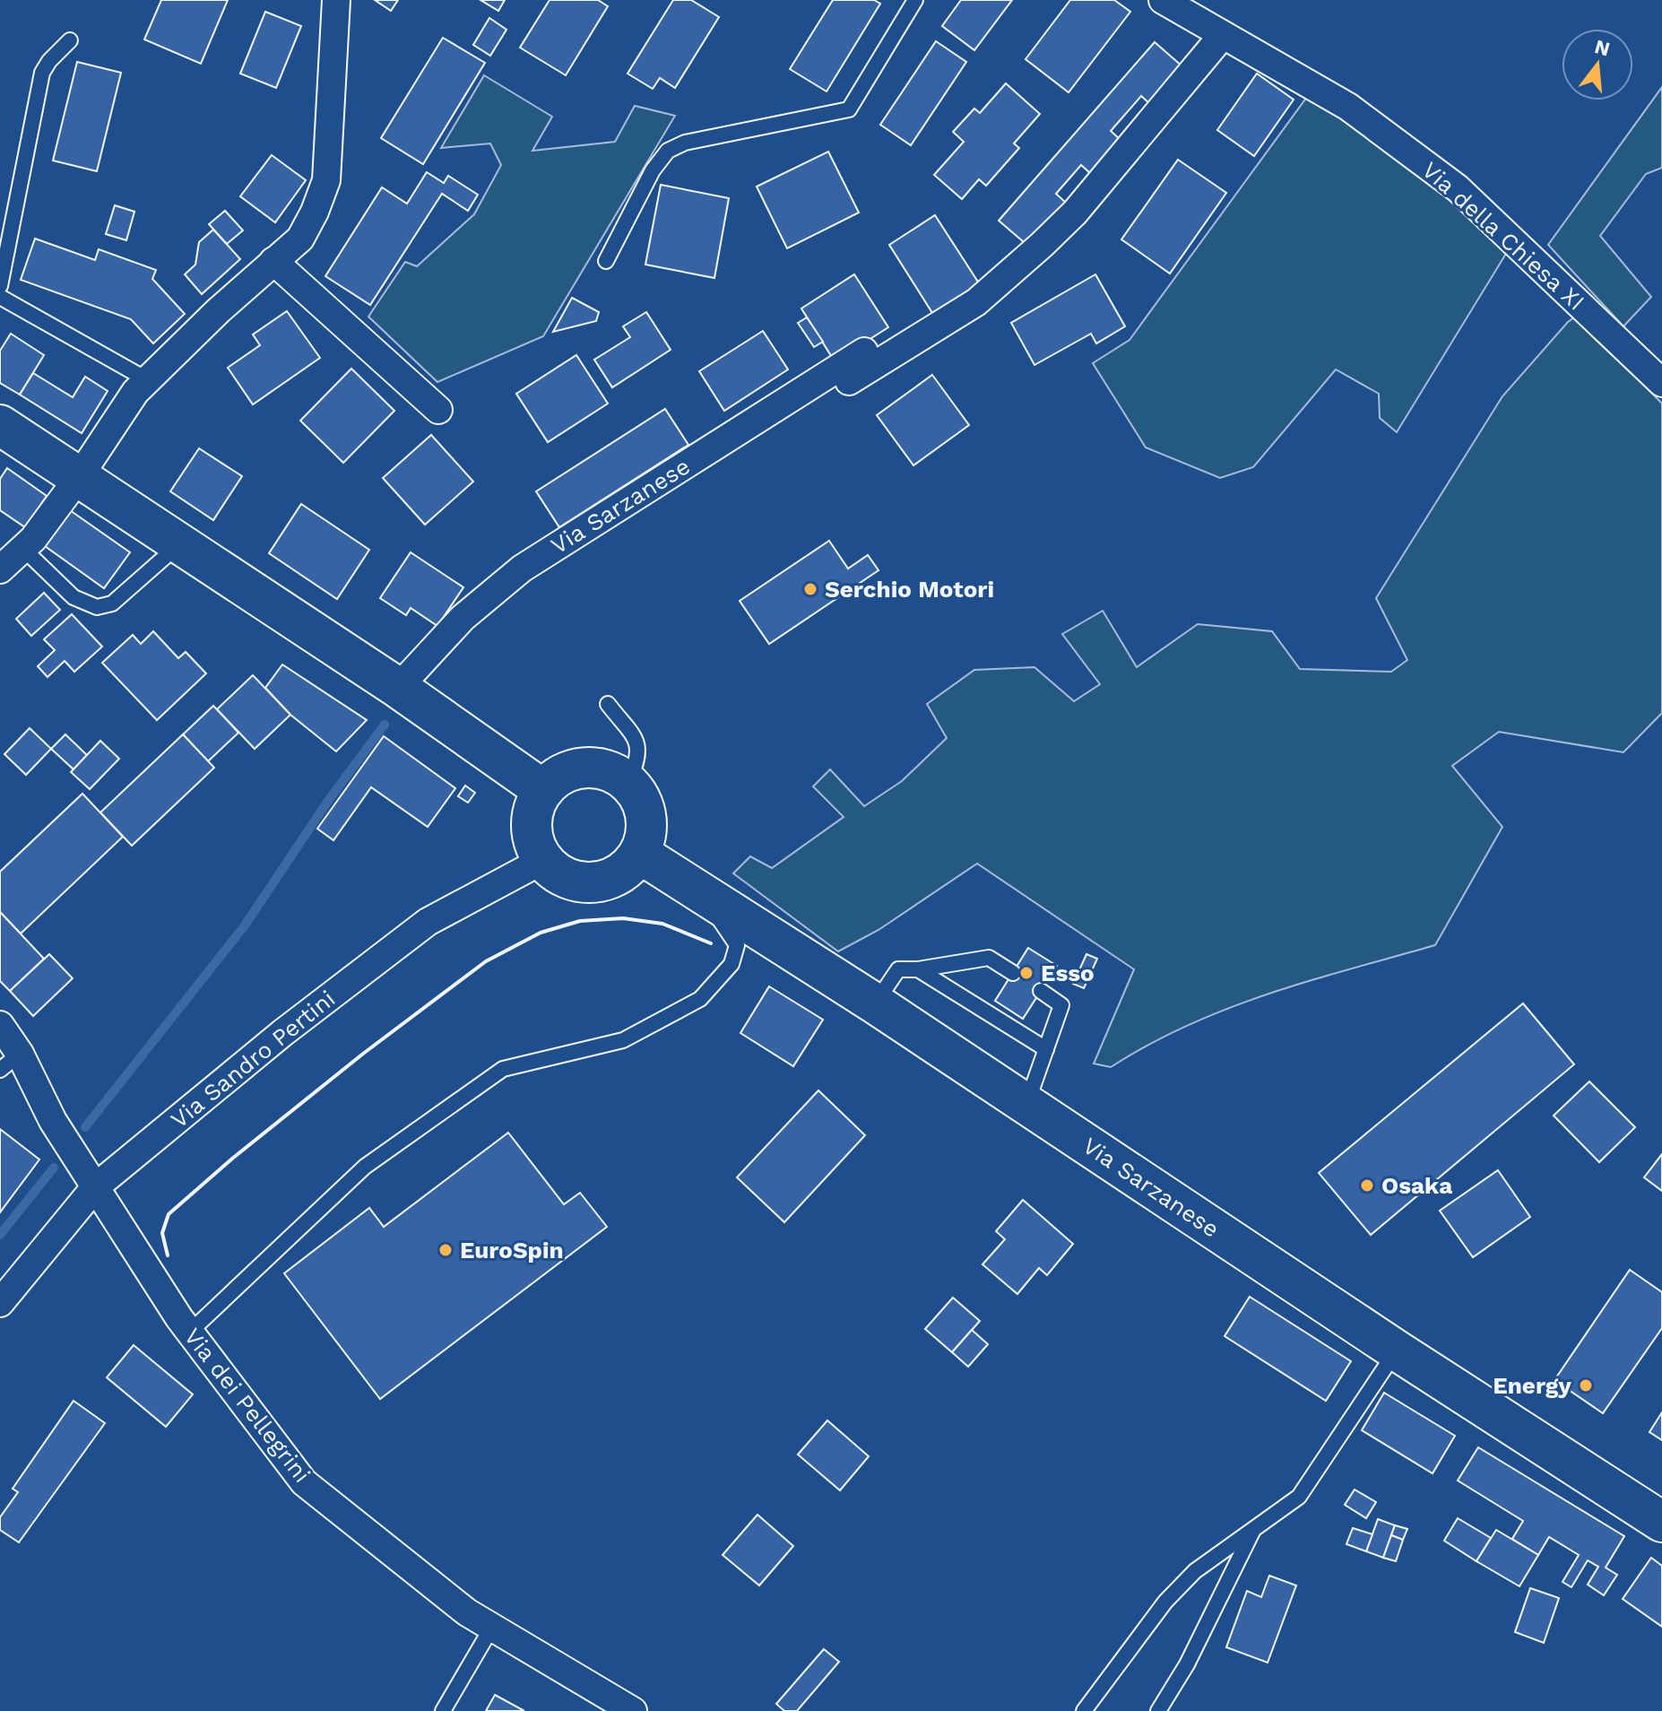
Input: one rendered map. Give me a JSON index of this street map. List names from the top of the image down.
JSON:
{
  "streets": {
    "main road": ["Via Sarzanese"],
    "street": ["Via della Chiesa XI", "Via Sandro Pertini", "Via dei Pellegrini"]
  },
  "crossings": [
    ["Via Sarzanese", "Via Sandro Pertini"],
    ["Via Sandro Pertini", "Via dei Pellegrini"]
  ],
  "places": [
    "Serchio Motori",
    "Esso",
    "Osaka",
    "EuroSpin",
    "Energy"
  ],
  "north": "top"
}
